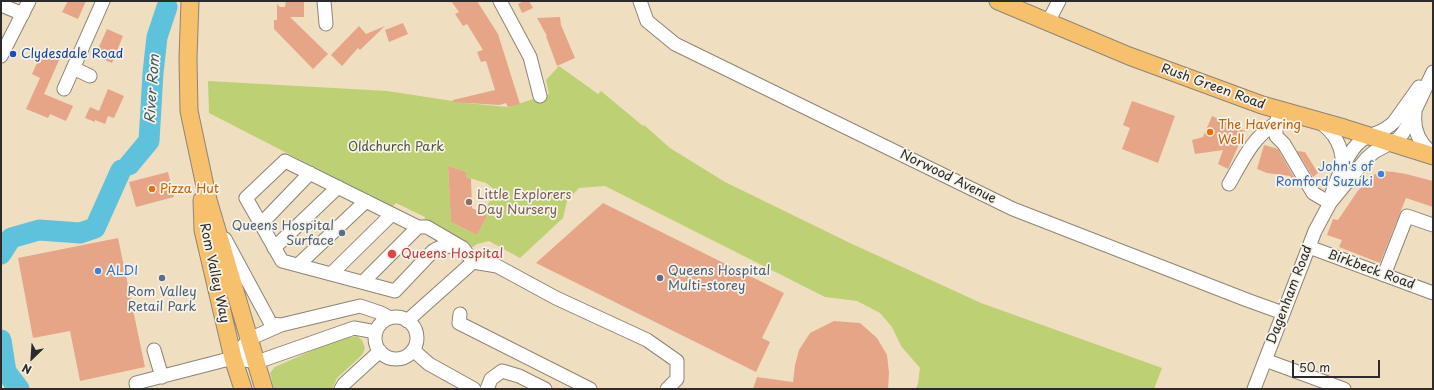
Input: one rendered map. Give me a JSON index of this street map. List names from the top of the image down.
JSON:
{
  "streets": {
    "main road": ["Rush Green Road", "Rom Valley Way"],
    "street": ["Norwood Avenue", "Birkbeck Road", "Dagenham Road"]
  },
  "crossings": [
    ["Rush Green Road", "Dagenham Road"],
    ["Norwood Avenue", "Dagenham Road"],
    ["Birkbeck Road", "Dagenham Road"]
  ],
  "water": ["River Rom"],
  "parks": ["Oldchurch Park"],
  "places": [
    "Clydesdale Road",
    "The Havering Well",
    "John's of Romford Suzuki",
    "Pizza Hut",
    "Little Explorers Day Nursery",
    "Queens Hospital Surface",
    "Queens Hospital",
    "ALDI",
    "Rom Valley Retail Park",
    "Queens Hospital Multi-storey"
  ],
  "scale_bar": "50 m",
  "north": "bottom left"
}
